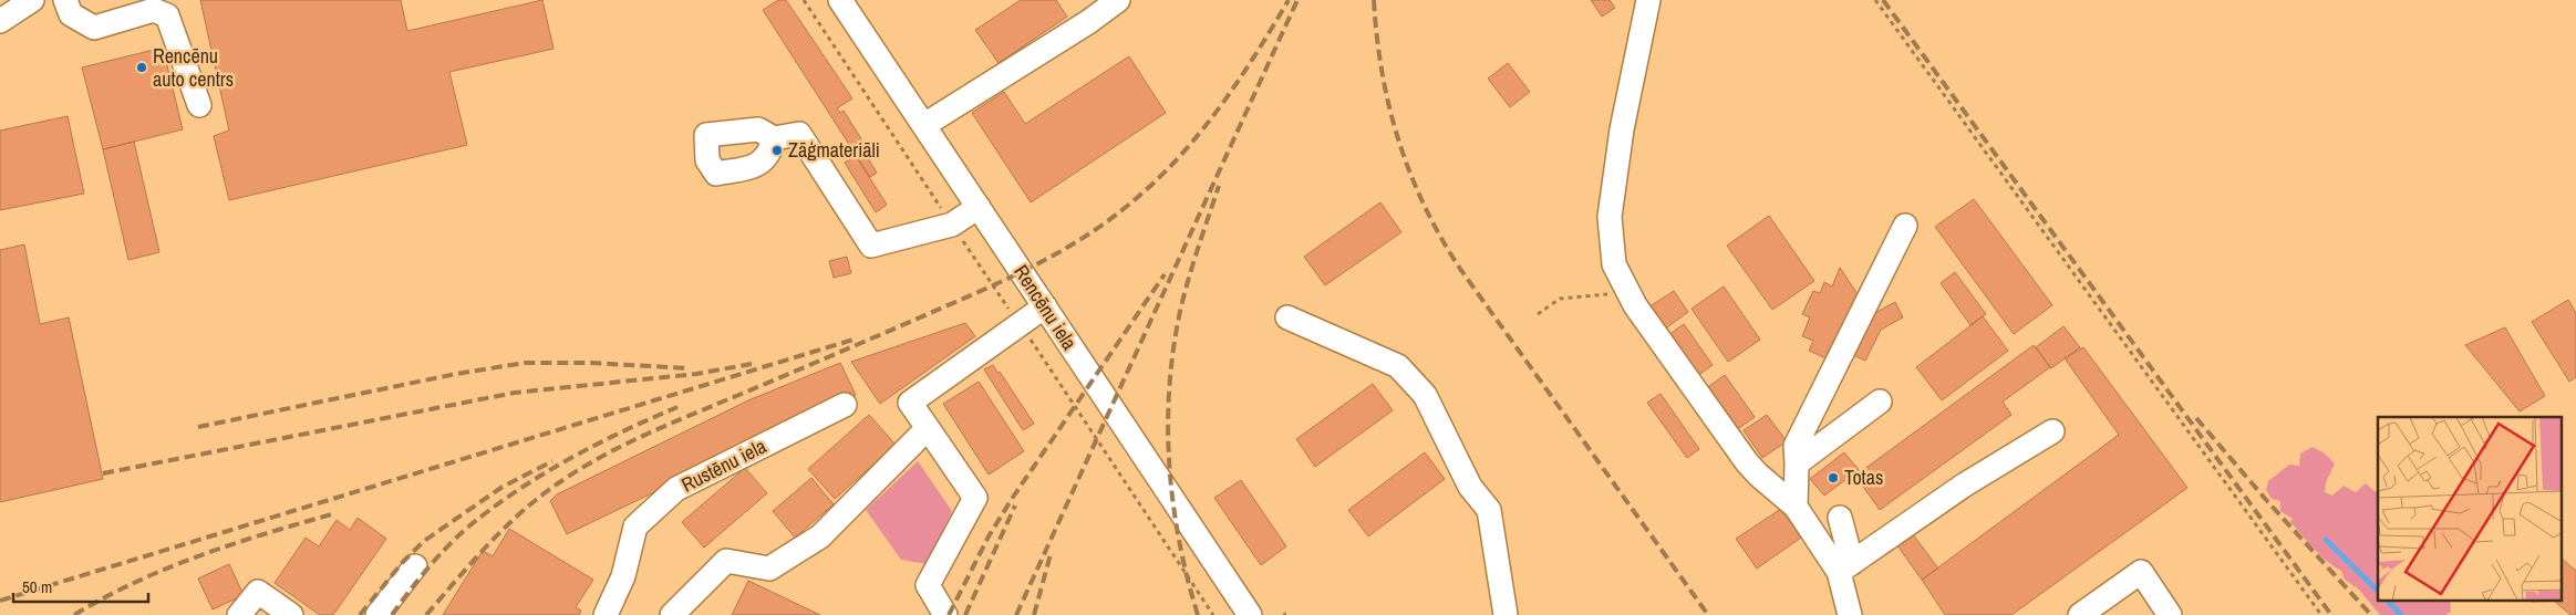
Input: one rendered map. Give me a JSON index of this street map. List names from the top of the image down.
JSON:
{
  "streets": {
    "street": ["Rencēnu iela", "Rustēnu iela"]
  },
  "places": ["Rencēnu auto centrs", "Zāģmateriāli", "Totas"],
  "scale_bar": "50 m"
}
